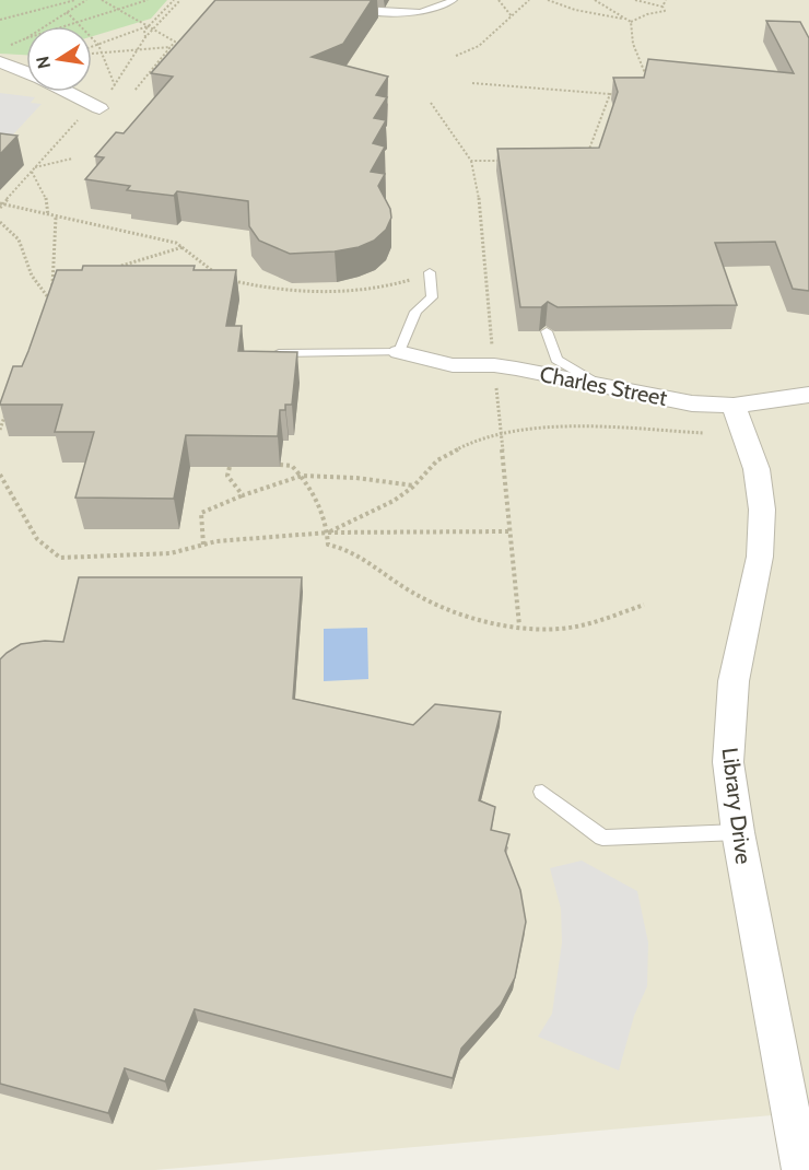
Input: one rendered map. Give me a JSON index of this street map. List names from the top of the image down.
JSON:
{
  "streets": {
    "street": ["Charles Street", "Library Drive"]
  },
  "crossings": [
    ["Charles Street", "Library Drive"]
  ],
  "north": "left"
}
